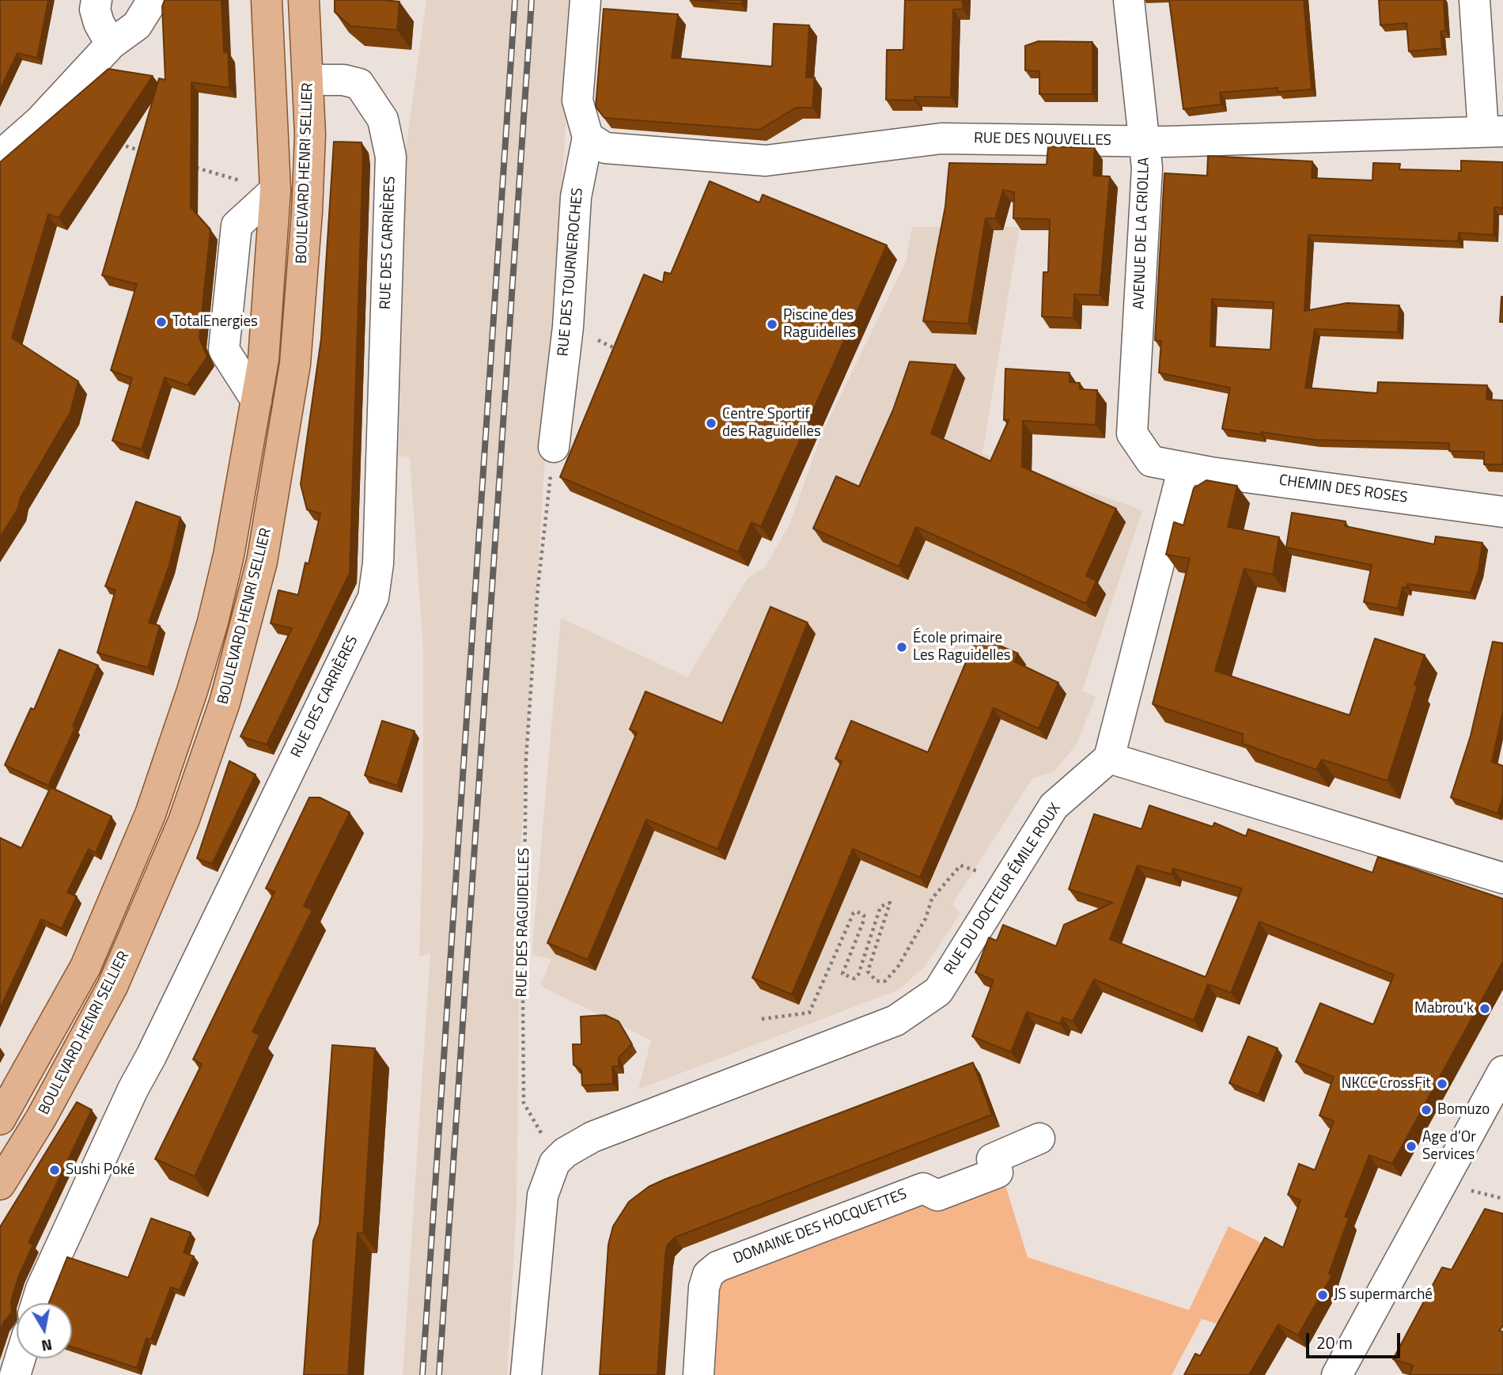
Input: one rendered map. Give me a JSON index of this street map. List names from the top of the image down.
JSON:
{
  "streets": {
    "main road": ["BOULEVARD HENRI SELLIER"],
    "street": [
      "RUE DES NOUVELLES",
      "AVENUE DE LA CRIOLLA",
      "RUE DES CARRIÈRES",
      "RUE DES TOURNEROCHES",
      "CHEMIN DES ROSES",
      "RUE DU DOCTEUR ÉMILE ROUX",
      "DOMAINE DES HOCQUETTES"
    ],
    "path": ["RUE DES RAGUIDELLES"]
  },
  "crossings": [
    ["RUE DES NOUVELLES", "AVENUE DE LA CRIOLLA"],
    ["RUE DES NOUVELLES", "RUE DES TOURNEROCHES"],
    ["BOULEVARD HENRI SELLIER", "RUE DES CARRIÈRES"],
    ["AVENUE DE LA CRIOLLA", "CHEMIN DES ROSES"],
    ["RUE DES TOURNEROCHES", "RUE DES RAGUIDELLES"],
    ["RUE DU DOCTEUR ÉMILE ROUX", "RUE DES RAGUIDELLES"]
  ],
  "places": [
    "TotalEnergies",
    "Piscine des Raguidelles",
    "Centre Sportif des Raguidelles",
    "École primaire Les Raguidelles",
    "Mabrou'k",
    "NKCC CrossFit",
    "Bomuzo",
    "Age d’Or Services",
    "Sushi Poké",
    "JS supermarché"
  ],
  "scale_bar": "20 m",
  "north": "bottom"
}
